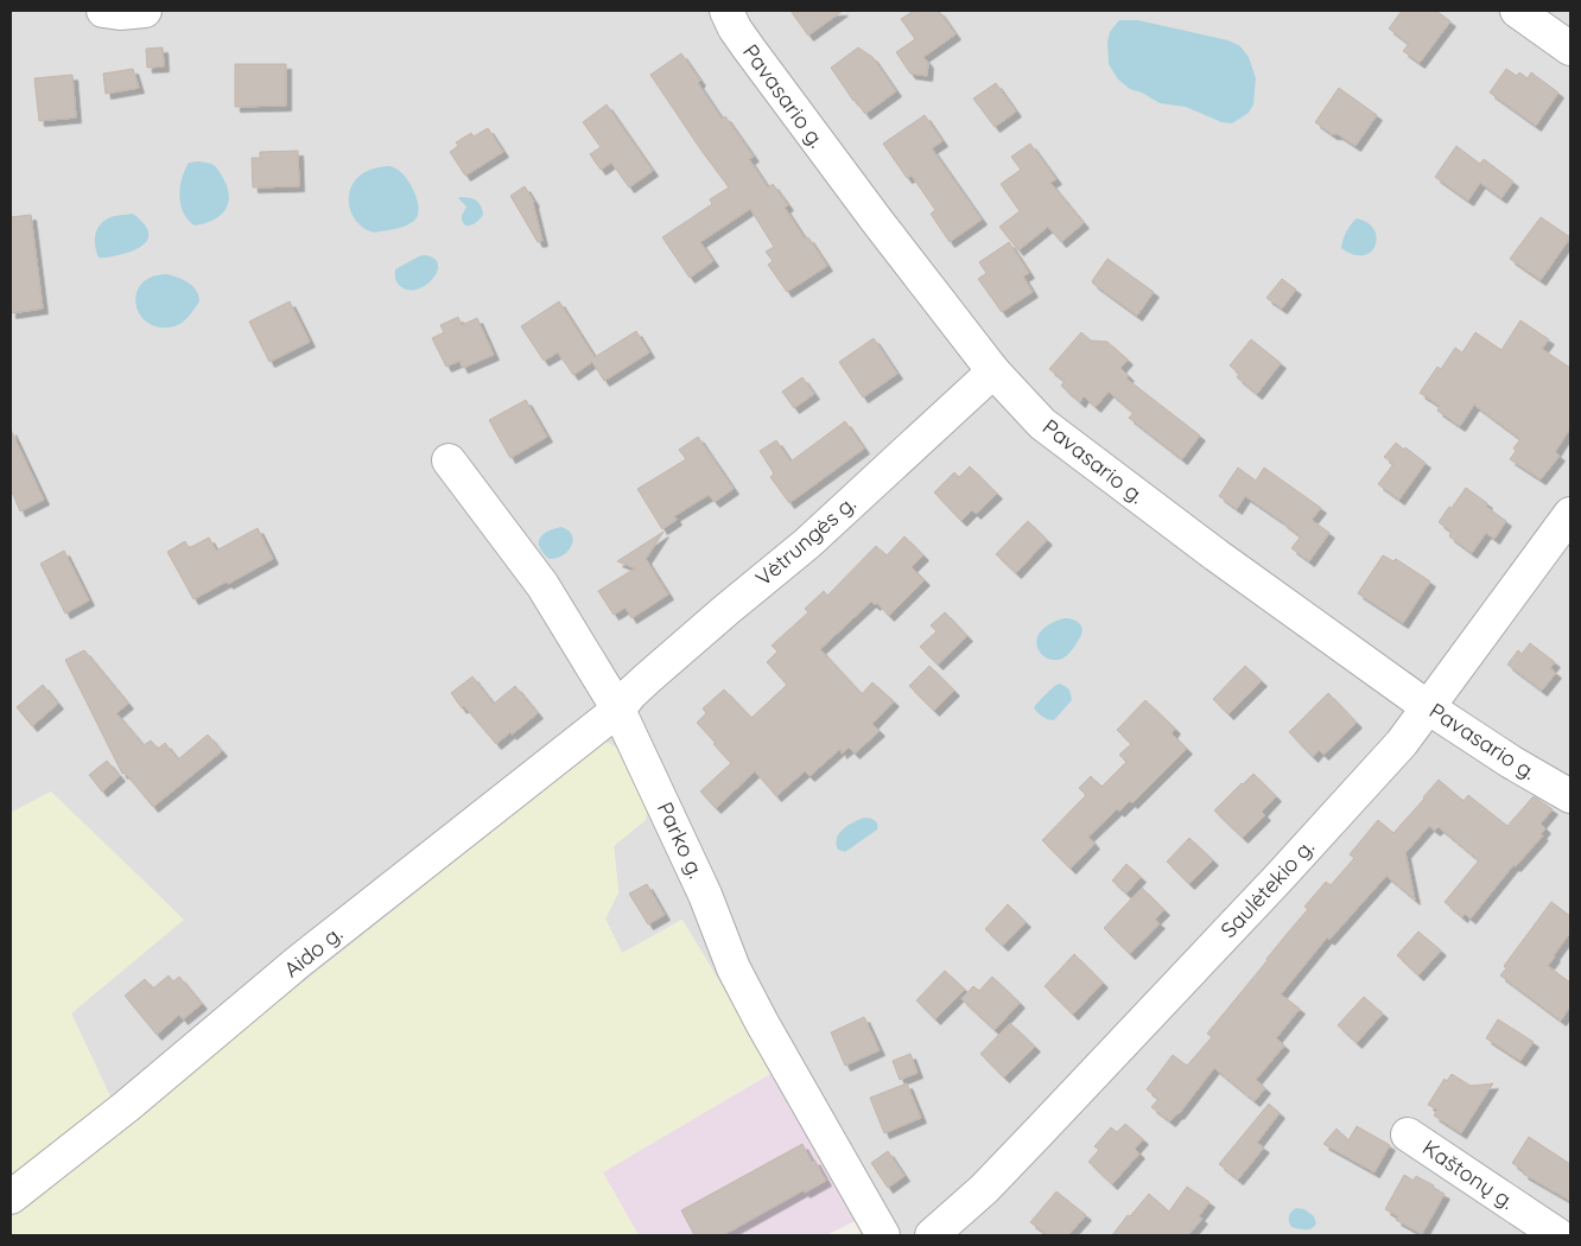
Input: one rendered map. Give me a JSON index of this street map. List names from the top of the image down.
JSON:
{
  "streets": {
    "street": [
      "Pavasario g.",
      "Vėtrungės g.",
      "Parko g.",
      "Saulėtekio g.",
      "Aido g.",
      "Kaštonų g."
    ]
  },
  "crossings": [
    ["Pavasario g.", "Vėtrungės g."],
    ["Pavasario g.", "Saulėtekio g."],
    ["Vėtrungės g.", "Parko g."],
    ["Vėtrungės g.", "Aido g."],
    ["Parko g.", "Aido g."]
  ]
}
